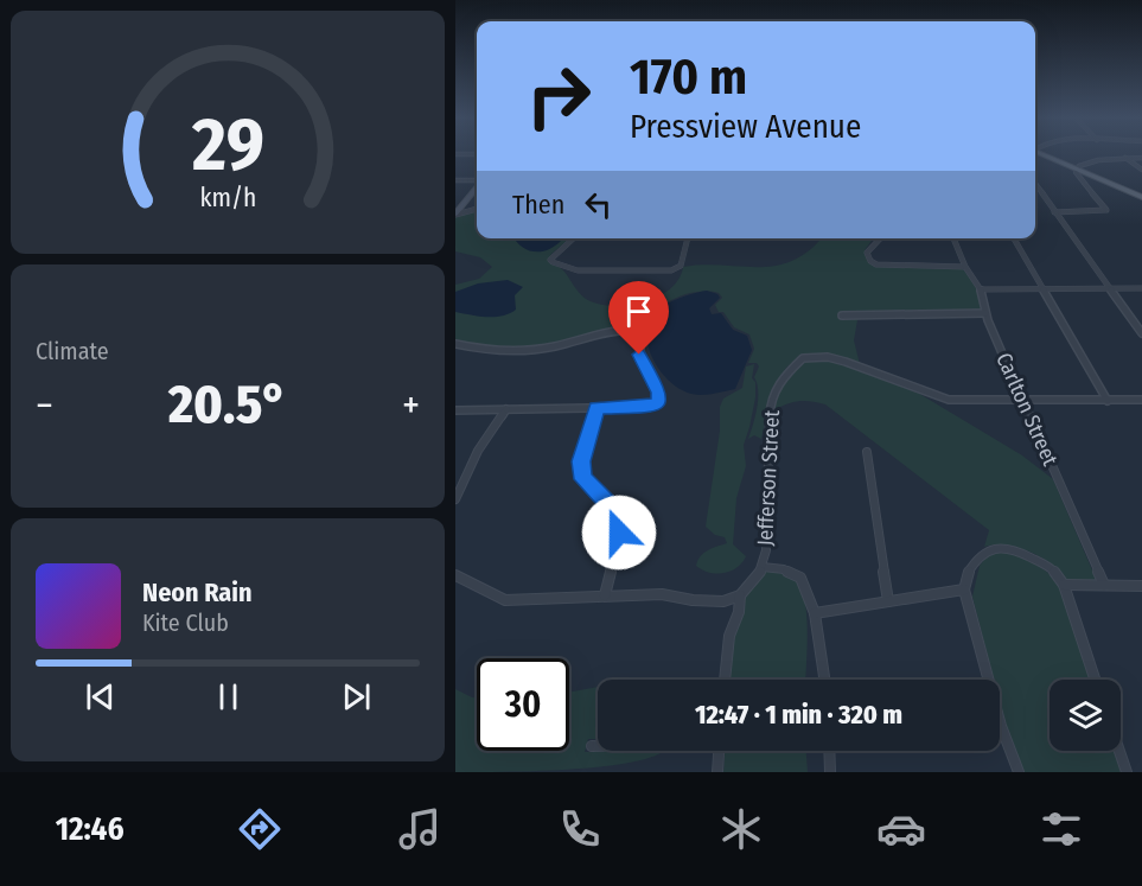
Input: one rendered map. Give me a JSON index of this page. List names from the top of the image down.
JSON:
{
  "streets": {
    "street": ["Carlton Street", "Jefferson Street"]
  },
  "crossings": [
    ["Carlton Street", "Jefferson Street"]
  ],
  "page": {
    "turn": ["170 m", "Pressview Avenue"],
    "then": "Then",
    "tile": "Climate",
    "heat": ["−", "20.5°", "+"],
    "song": ["Neon Rain", "Kite Club"],
    "limit": "30",
    "trip": "12:47 · 1 min · 320 m",
    "tabs": "12:46",
    "gauge": ["29", "km/h"]
  }
}
